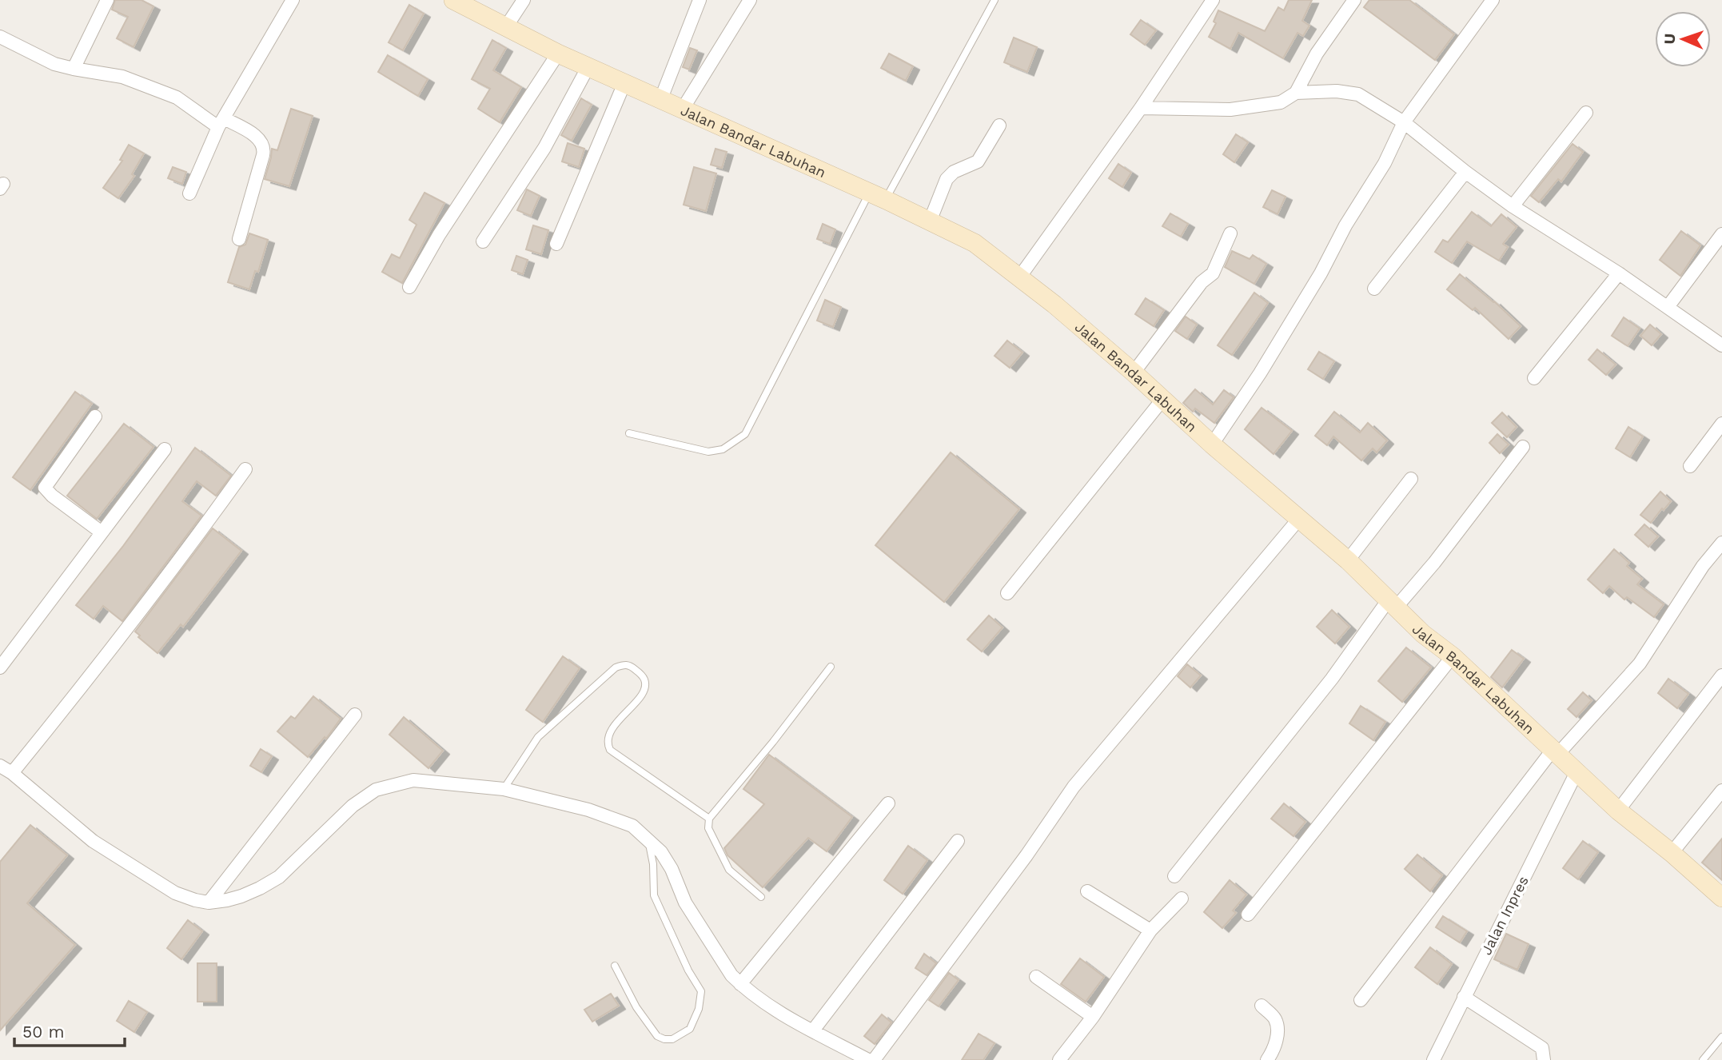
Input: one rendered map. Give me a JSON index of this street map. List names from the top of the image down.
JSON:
{
  "streets": {
    "main road": ["Jalan Bandar Labuhan"],
    "street": ["Jalan Inpres"]
  },
  "crossings": [
    ["Jalan Bandar Labuhan", "Jalan Inpres"]
  ],
  "scale_bar": "50 m",
  "north": "left"
}
